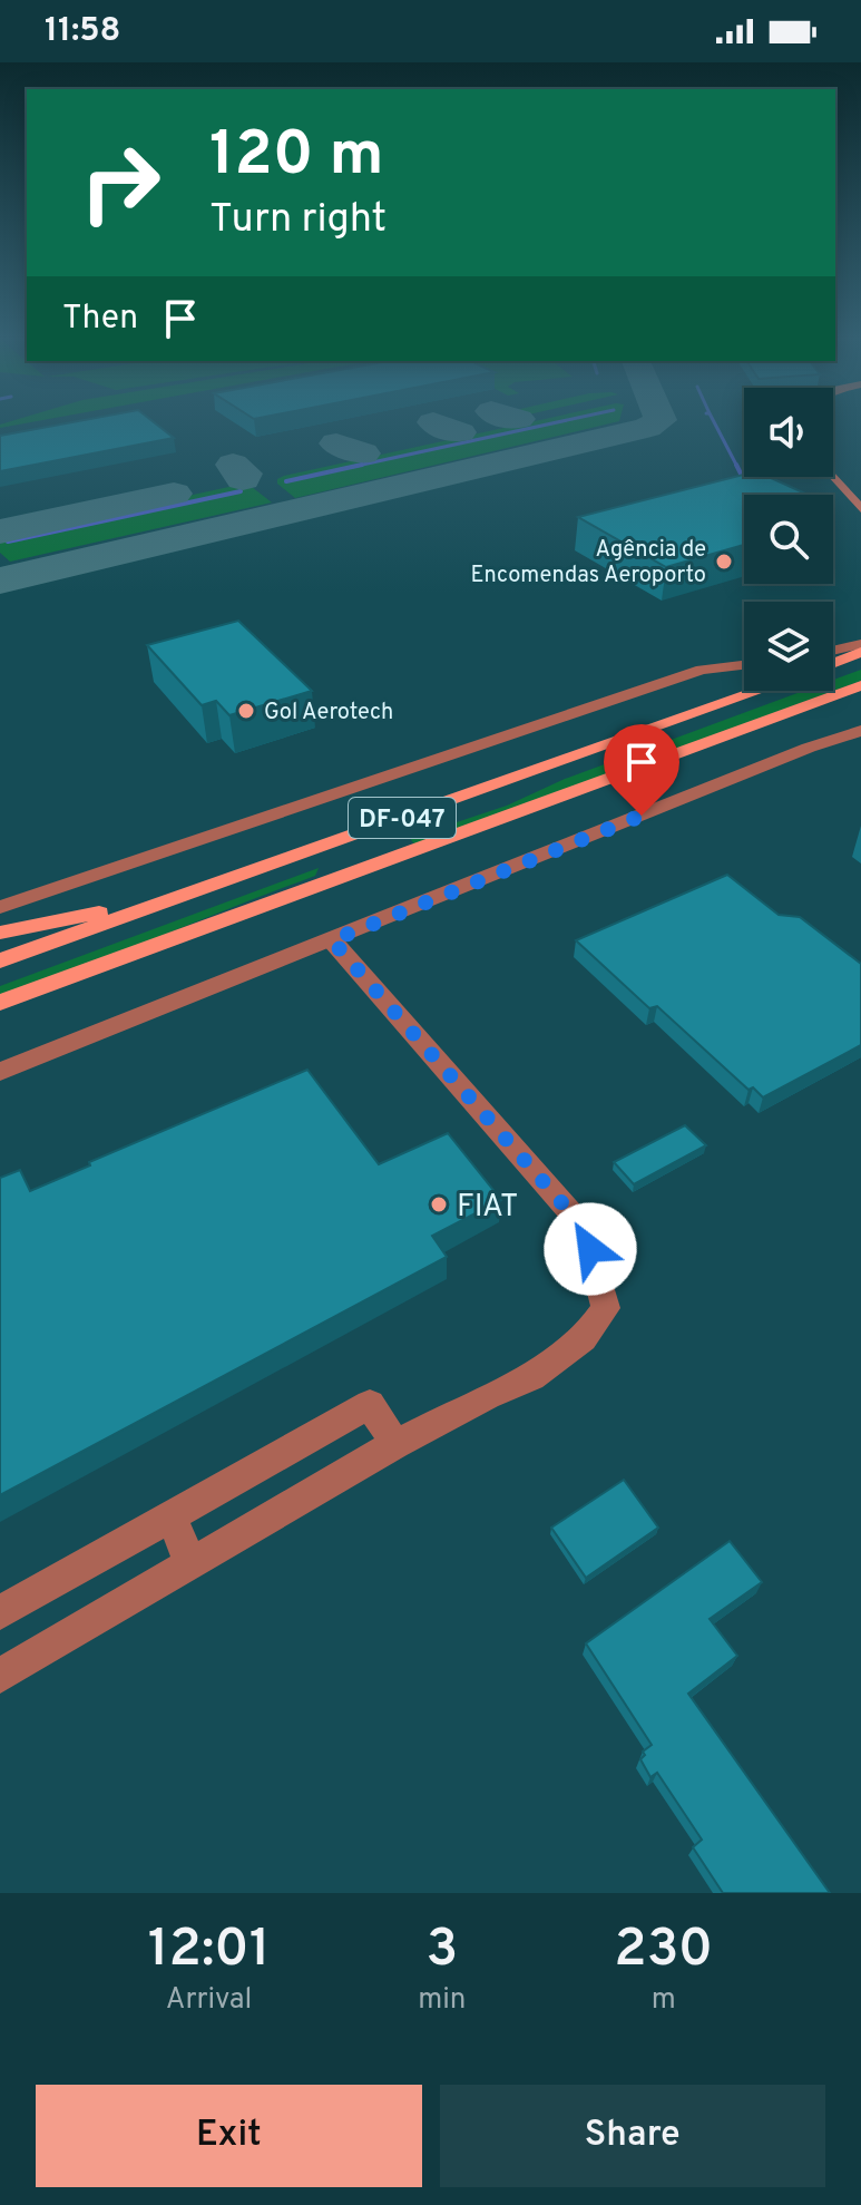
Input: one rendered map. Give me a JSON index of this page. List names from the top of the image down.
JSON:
{
  "streets": {
    "main road": ["DF-047"]
  },
  "places": ["Agência de Encomendas Aeroporto", "Gol Aerotech", "FIAT"],
  "page": {
    "status": "11:58",
    "turn": ["120 m", "Turn right"],
    "then": "Then",
    "eta": [
      "12:01",
      "Arrival",
      "3",
      "min",
      "230",
      "m"
    ],
    "buttons": ["Exit", "Share"]
  }
}
